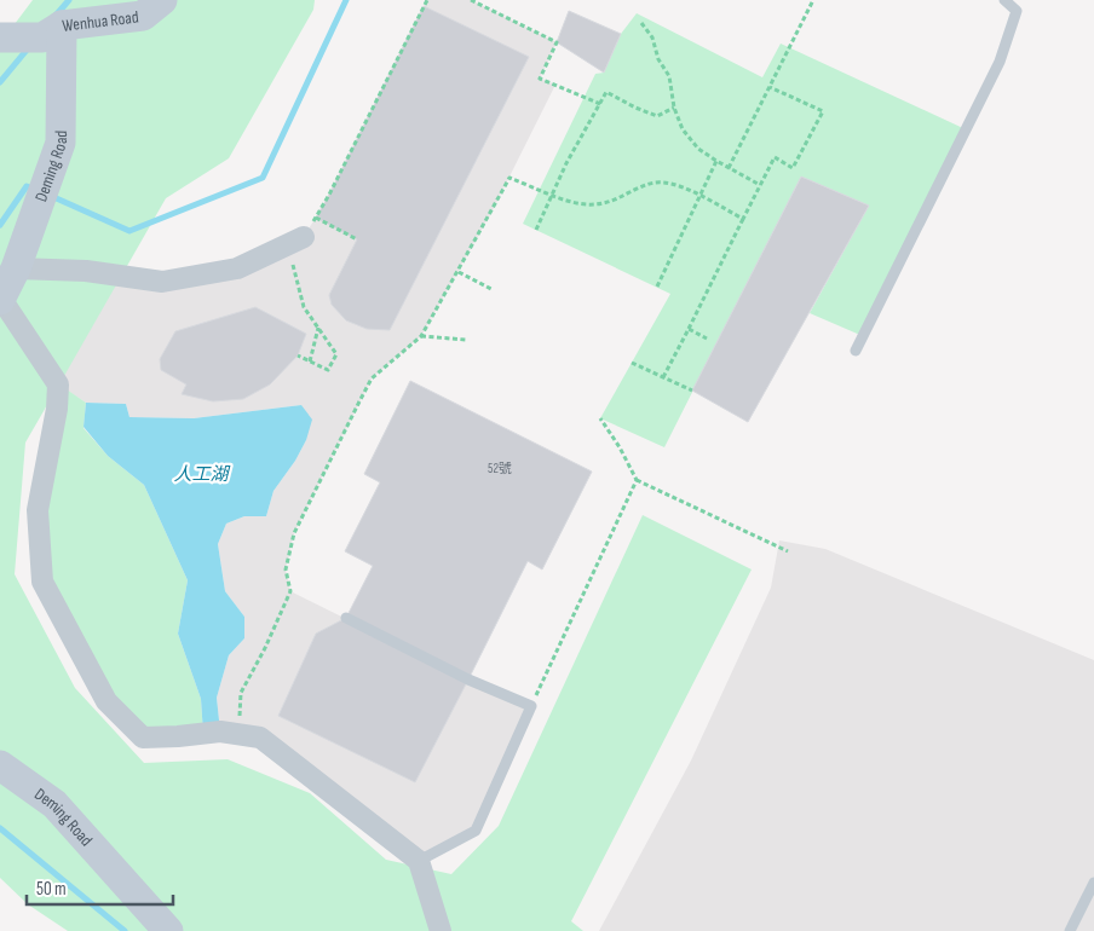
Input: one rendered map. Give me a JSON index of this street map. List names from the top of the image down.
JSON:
{
  "streets": {
    "street": ["Wenhua Road", "Deming Road"]
  },
  "crossings": [
    ["Wenhua Road", "Deming Road"]
  ],
  "water": ["人工湖"],
  "house_numbers": ["52號"],
  "scale_bar": "50 m"
}
